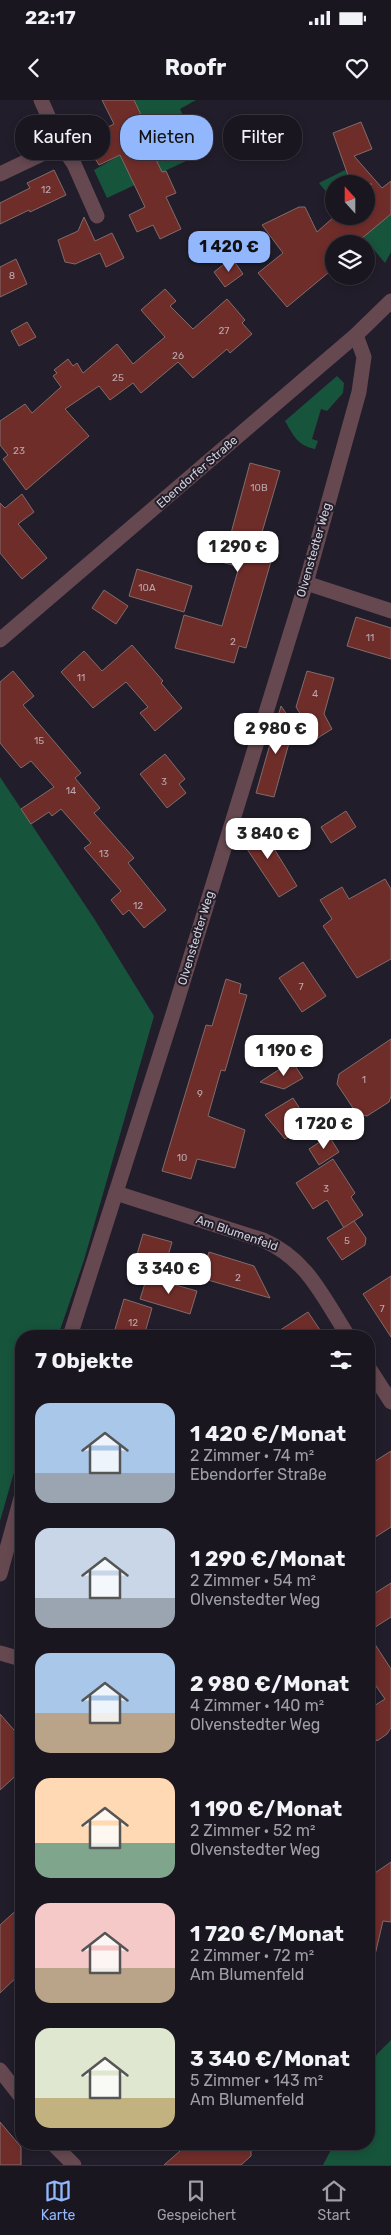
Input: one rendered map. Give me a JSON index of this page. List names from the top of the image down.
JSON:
{
  "streets": {
    "street": ["Ebendorfer Straße", "Olvenstedter Weg", "Am Blumenfeld"]
  },
  "crossings": [
    ["Ebendorfer Straße", "Olvenstedter Weg"],
    ["Olvenstedter Weg", "Am Blumenfeld"]
  ],
  "house_numbers": [
    "12",
    "8",
    "27",
    "26",
    "25",
    "23",
    "10B",
    "10A",
    "11",
    "2",
    "11",
    "4",
    "15",
    "3",
    "14",
    "13",
    "12",
    "7",
    "1",
    "9",
    "10",
    "3",
    "5",
    "2",
    "7",
    "12"
  ],
  "north": "top",
  "page": {
    "status": "22:17",
    "header": "Roofr",
    "chip": ["Kaufen", "Mieten", "Filter"],
    "price": [
      "1 420 €",
      "1 290 €",
      "2 980 €",
      "3 840 €",
      "1 190 €",
      "1 720 €",
      "3 340 €"
    ],
    "heading": "7 Objekte",
    "list": [
      {
        "name": "1 420 €/Monat",
        "note": "2 Zimmer · 74 m² · Ebendorfer Straße"
      },
      {
        "name": "1 290 €/Monat",
        "note": "2 Zimmer · 54 m² · Olvenstedter Weg"
      },
      {
        "name": "2 980 €/Monat",
        "note": "4 Zimmer · 140 m² · Olvenstedter Weg"
      },
      {
        "name": "1 190 €/Monat",
        "note": "2 Zimmer · 52 m² · Olvenstedter Weg"
      },
      {
        "name": "1 720 €/Monat",
        "note": "2 Zimmer · 72 m² · Am Blumenfeld"
      },
      {
        "name": "3 340 €/Monat",
        "note": "5 Zimmer · 143 m² · Am Blumenfeld"
      }
    ],
    "tabs": ["Karte", "Gespeichert", "Start"]
  }
}
